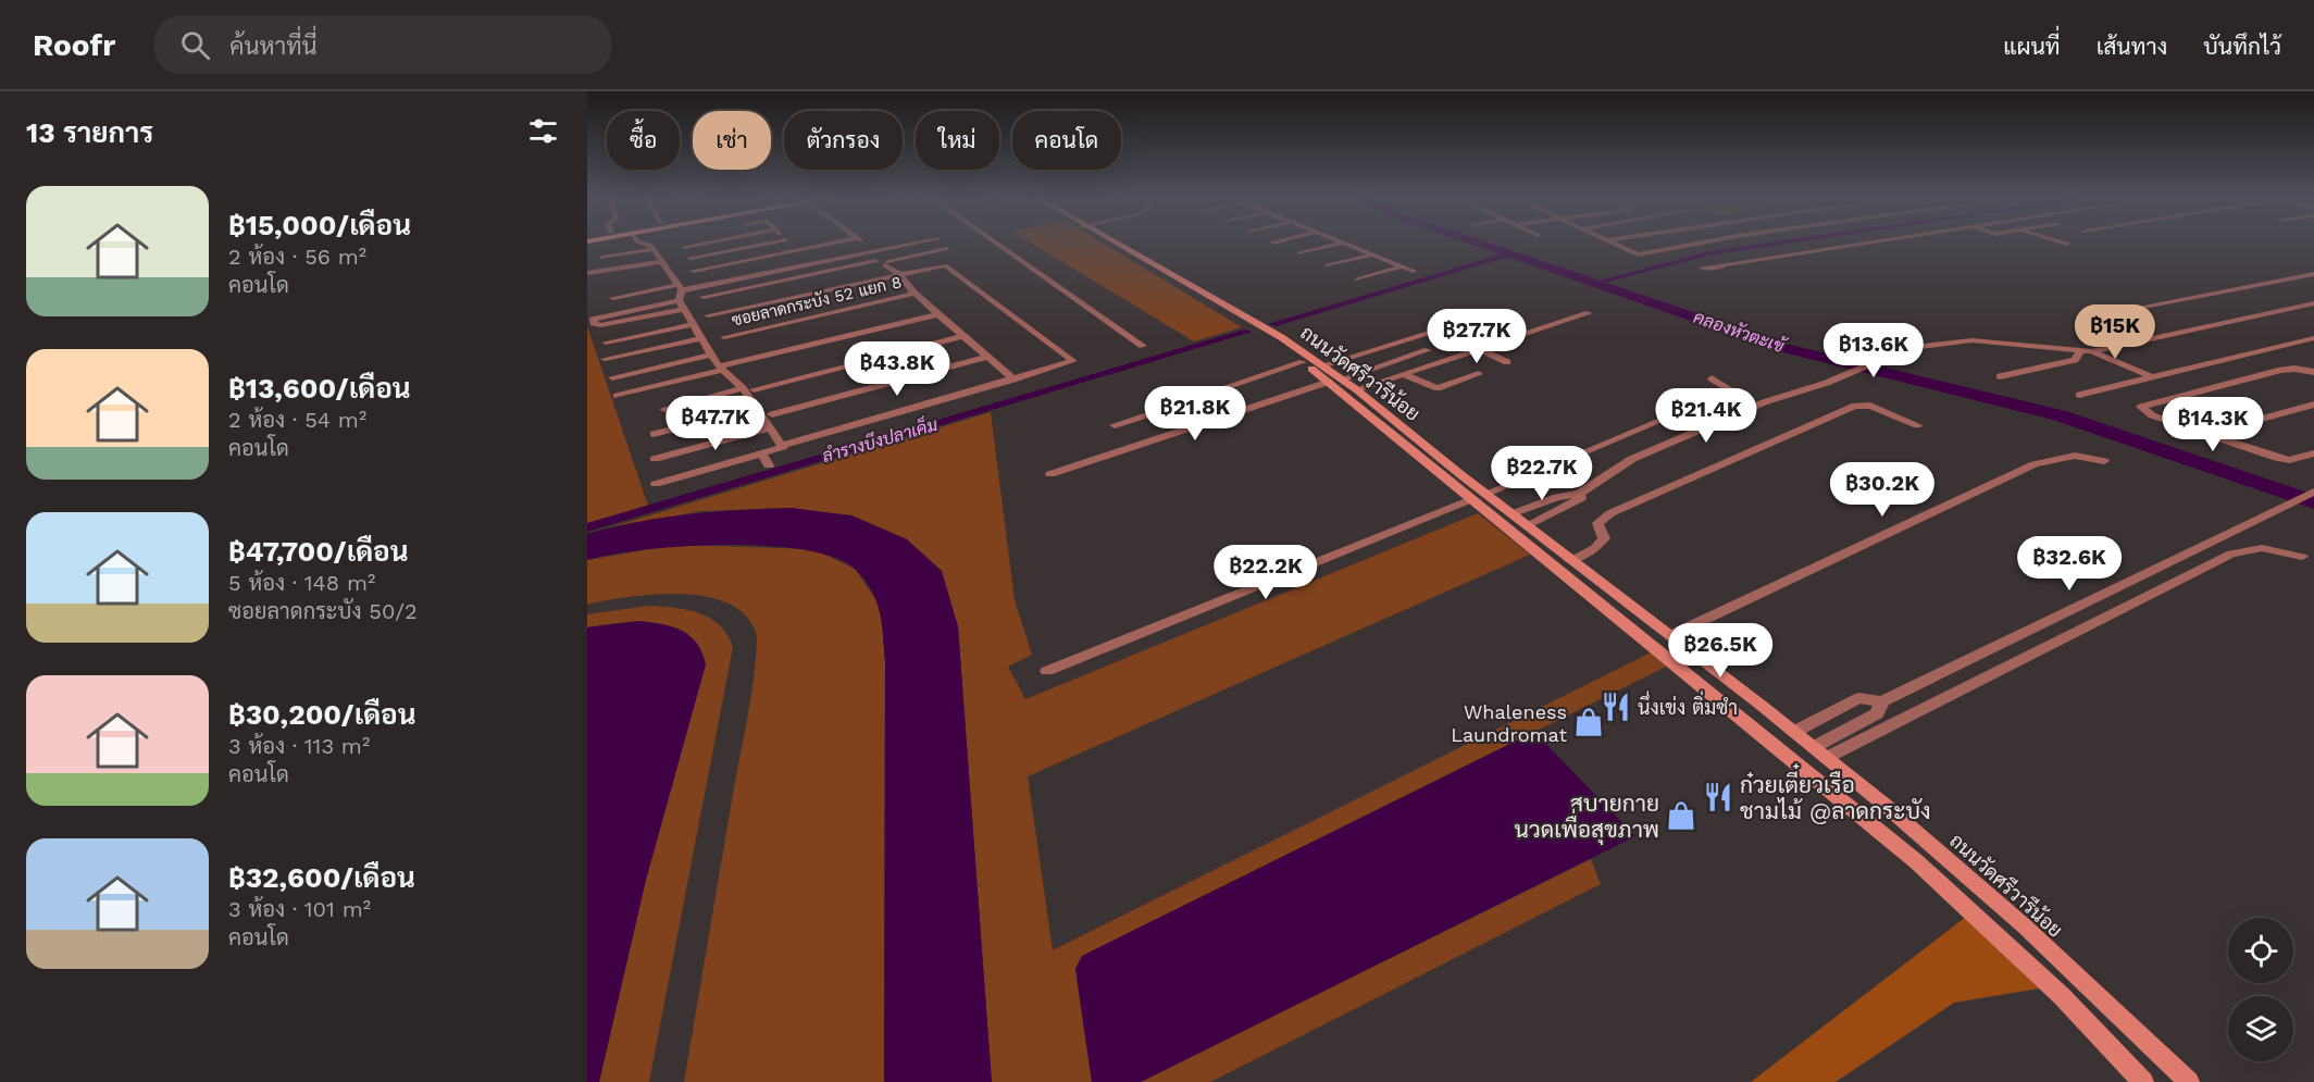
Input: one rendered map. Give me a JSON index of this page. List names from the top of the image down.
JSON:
{
  "streets": {
    "main road": ["ถนนวัดศรีวารีน้อย"],
    "street": ["ซอยลาดกระบัง 52 แยก 8"]
  },
  "water": ["คลองหัวตะเข้", "ลำรางบึงปลาเค็ม"],
  "places": {
    "restaurant": ["นึ่งเข่ง ติ่มซำ", "ก๋วยเตี๋ยวเรือ ชามไม้ @ลาดกระบัง"],
    "shop": ["Whaleness Laundromat", "สบายกาย นวดเพื่อสุขภาพ"]
  },
  "page": {
    "header": "Roofr",
    "search": "ค้นหาที่นี่",
    "nav": ["แผนที่", "เส้นทาง", "บันทึกไว้"],
    "heading": "13 รายการ",
    "chip": [
      "ซื้อ",
      "เช่า",
      "ตัวกรอง",
      "ใหม่",
      "คอนโด"
    ],
    "list": [
      {
        "name": "฿15,000/เดือน",
        "note": "2 ห้อง · 56 m² · คอนโด"
      },
      {
        "name": "฿13,600/เดือน",
        "note": "2 ห้อง · 54 m² · คอนโด"
      },
      {
        "name": "฿47,700/เดือน",
        "note": "5 ห้อง · 148 m² · ซอยลาดกระบัง 50/2"
      },
      {
        "name": "฿30,200/เดือน",
        "note": "3 ห้อง · 113 m² · คอนโด"
      },
      {
        "name": "฿32,600/เดือน",
        "note": "3 ห้อง · 101 m² · คอนโด"
      }
    ],
    "price": [
      "฿15K",
      "฿27.7K",
      "฿13.6K",
      "฿43.8K",
      "฿21.8K",
      "฿21.4K",
      "฿47.7K",
      "฿14.3K",
      "฿22.7K",
      "฿30.2K",
      "฿32.6K",
      "฿22.2K",
      "฿26.5K"
    ]
  }
}
